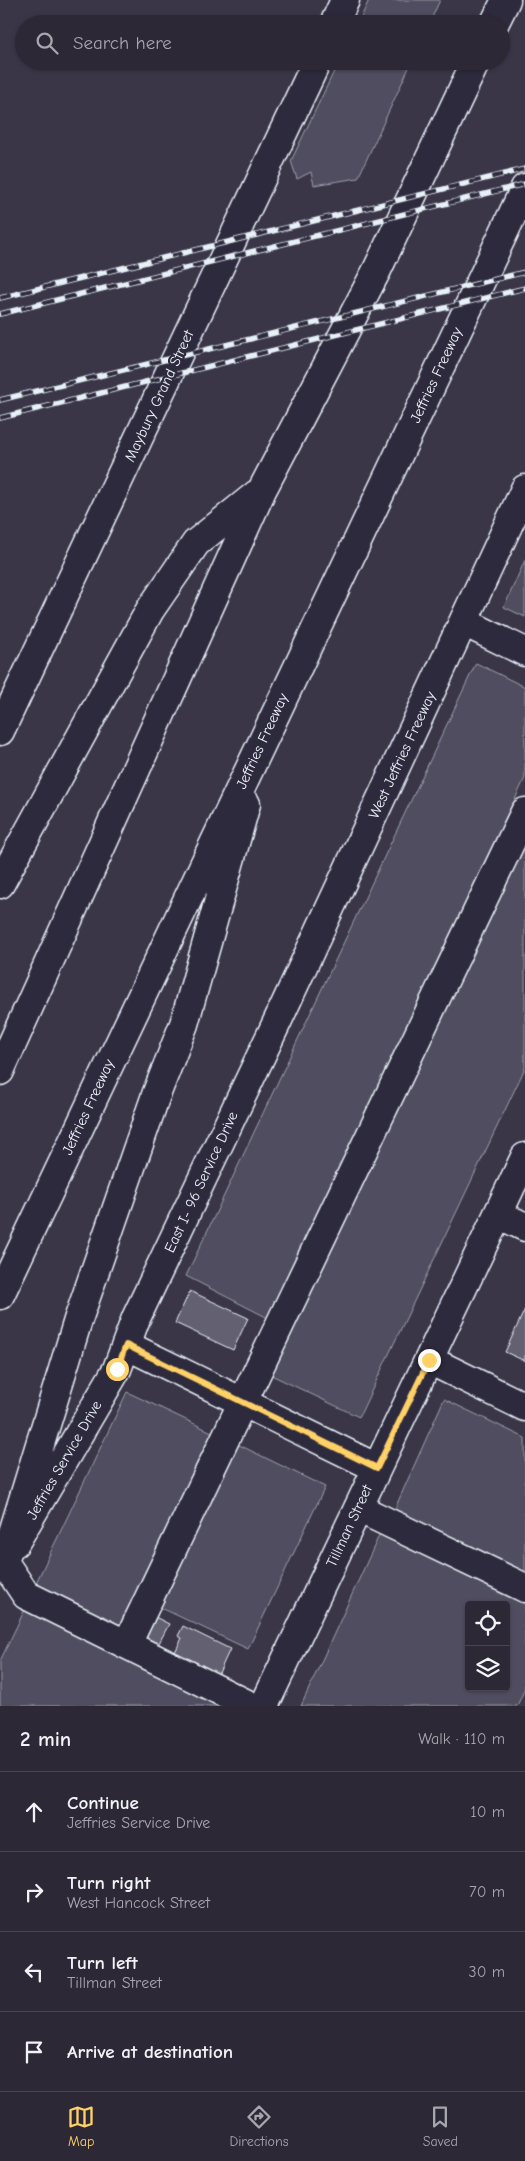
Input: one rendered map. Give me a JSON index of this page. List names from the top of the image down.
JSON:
{
  "streets": {
    "main road": [
      "Jeffries Freeway",
      "Maybury Grand Street",
      "West Jeffries Freeway",
      "East I- 96 Service Drive",
      "Jeffries Service Drive",
      "Tillman Street"
    ]
  },
  "crossings": [
    ["West Jeffries Freeway", "East I- 96 Service Drive"],
    ["East I- 96 Service Drive", "Jeffries Service Drive"]
  ],
  "page": {
    "search": "Search here",
    "heading": ["2 min", "Walk · 110 m"],
    "list": [
      ["Continue", "Jeffries Service Drive", "10 m"],
      ["Turn right", "West Hancock Street", "70 m"],
      ["Turn left", "Tillman Street", "30 m"],
      "Arrive at destination"
    ],
    "nav": ["Map", "Directions", "Saved"]
  }
}
